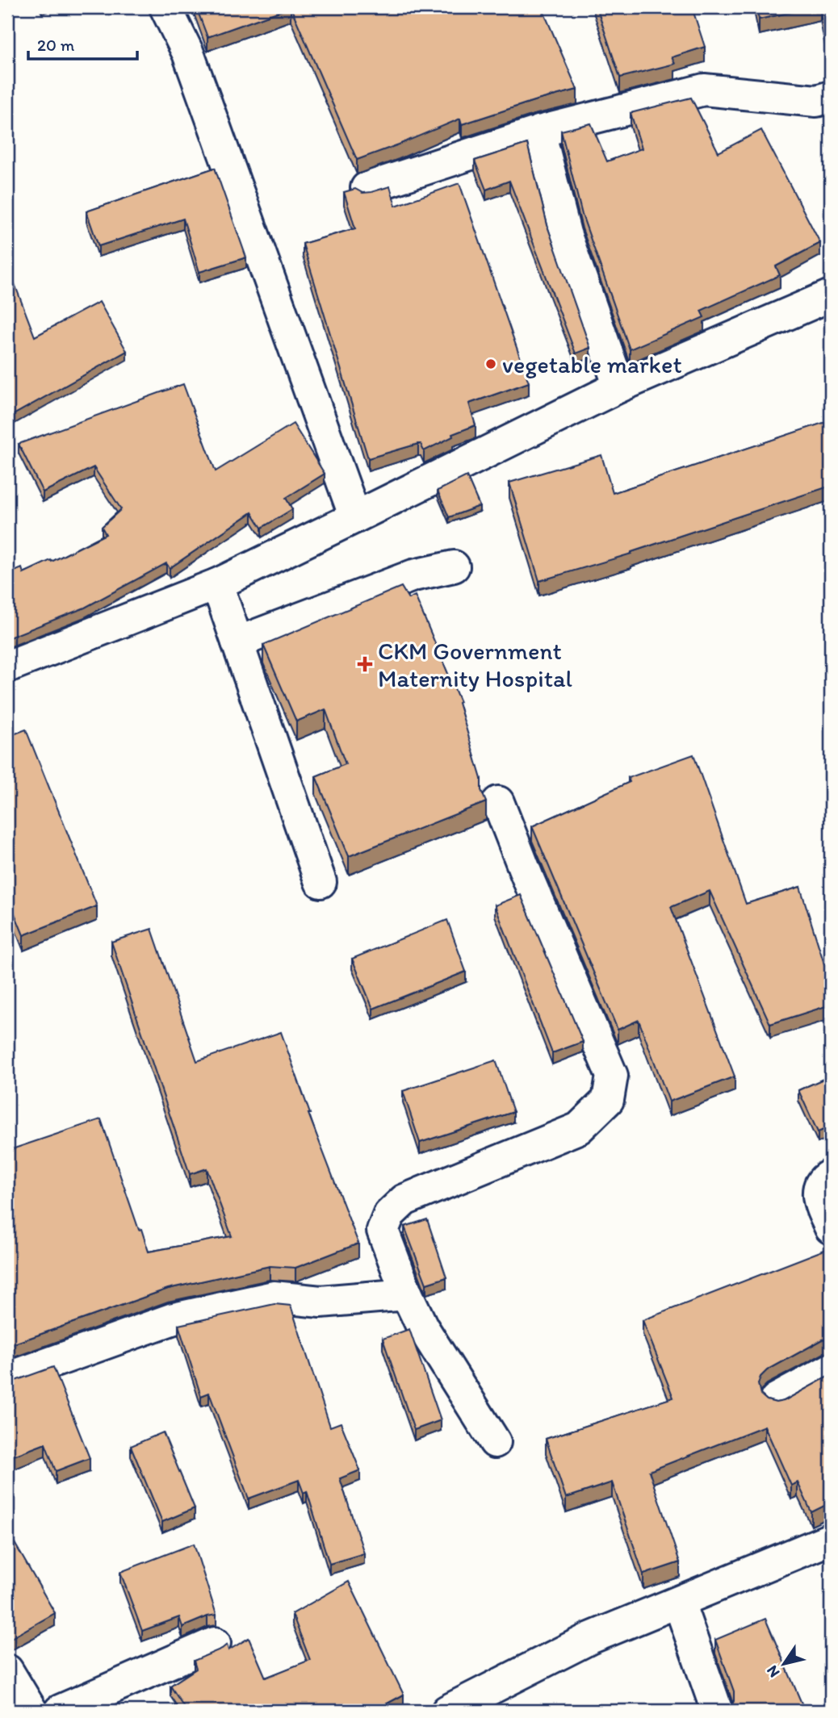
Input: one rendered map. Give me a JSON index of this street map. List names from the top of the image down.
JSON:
{
  "places": {
    "other": ["vegetable market"],
    "health": ["CKM Government Maternity Hospital"]
  },
  "scale_bar": "20 m",
  "north": "bottom left"
}
